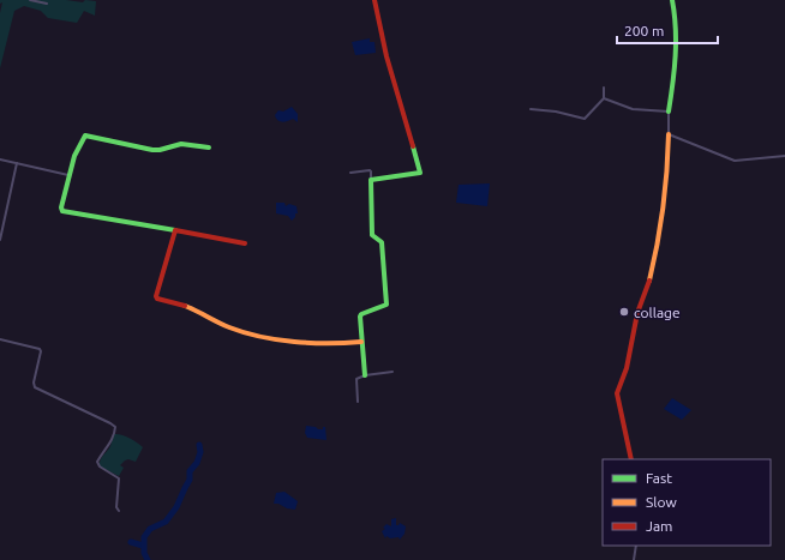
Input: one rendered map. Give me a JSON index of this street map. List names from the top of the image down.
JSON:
{
  "places": ["collage"],
  "legend": ["Fast", "Slow", "Jam"],
  "scale_bar": "200 m"
}
